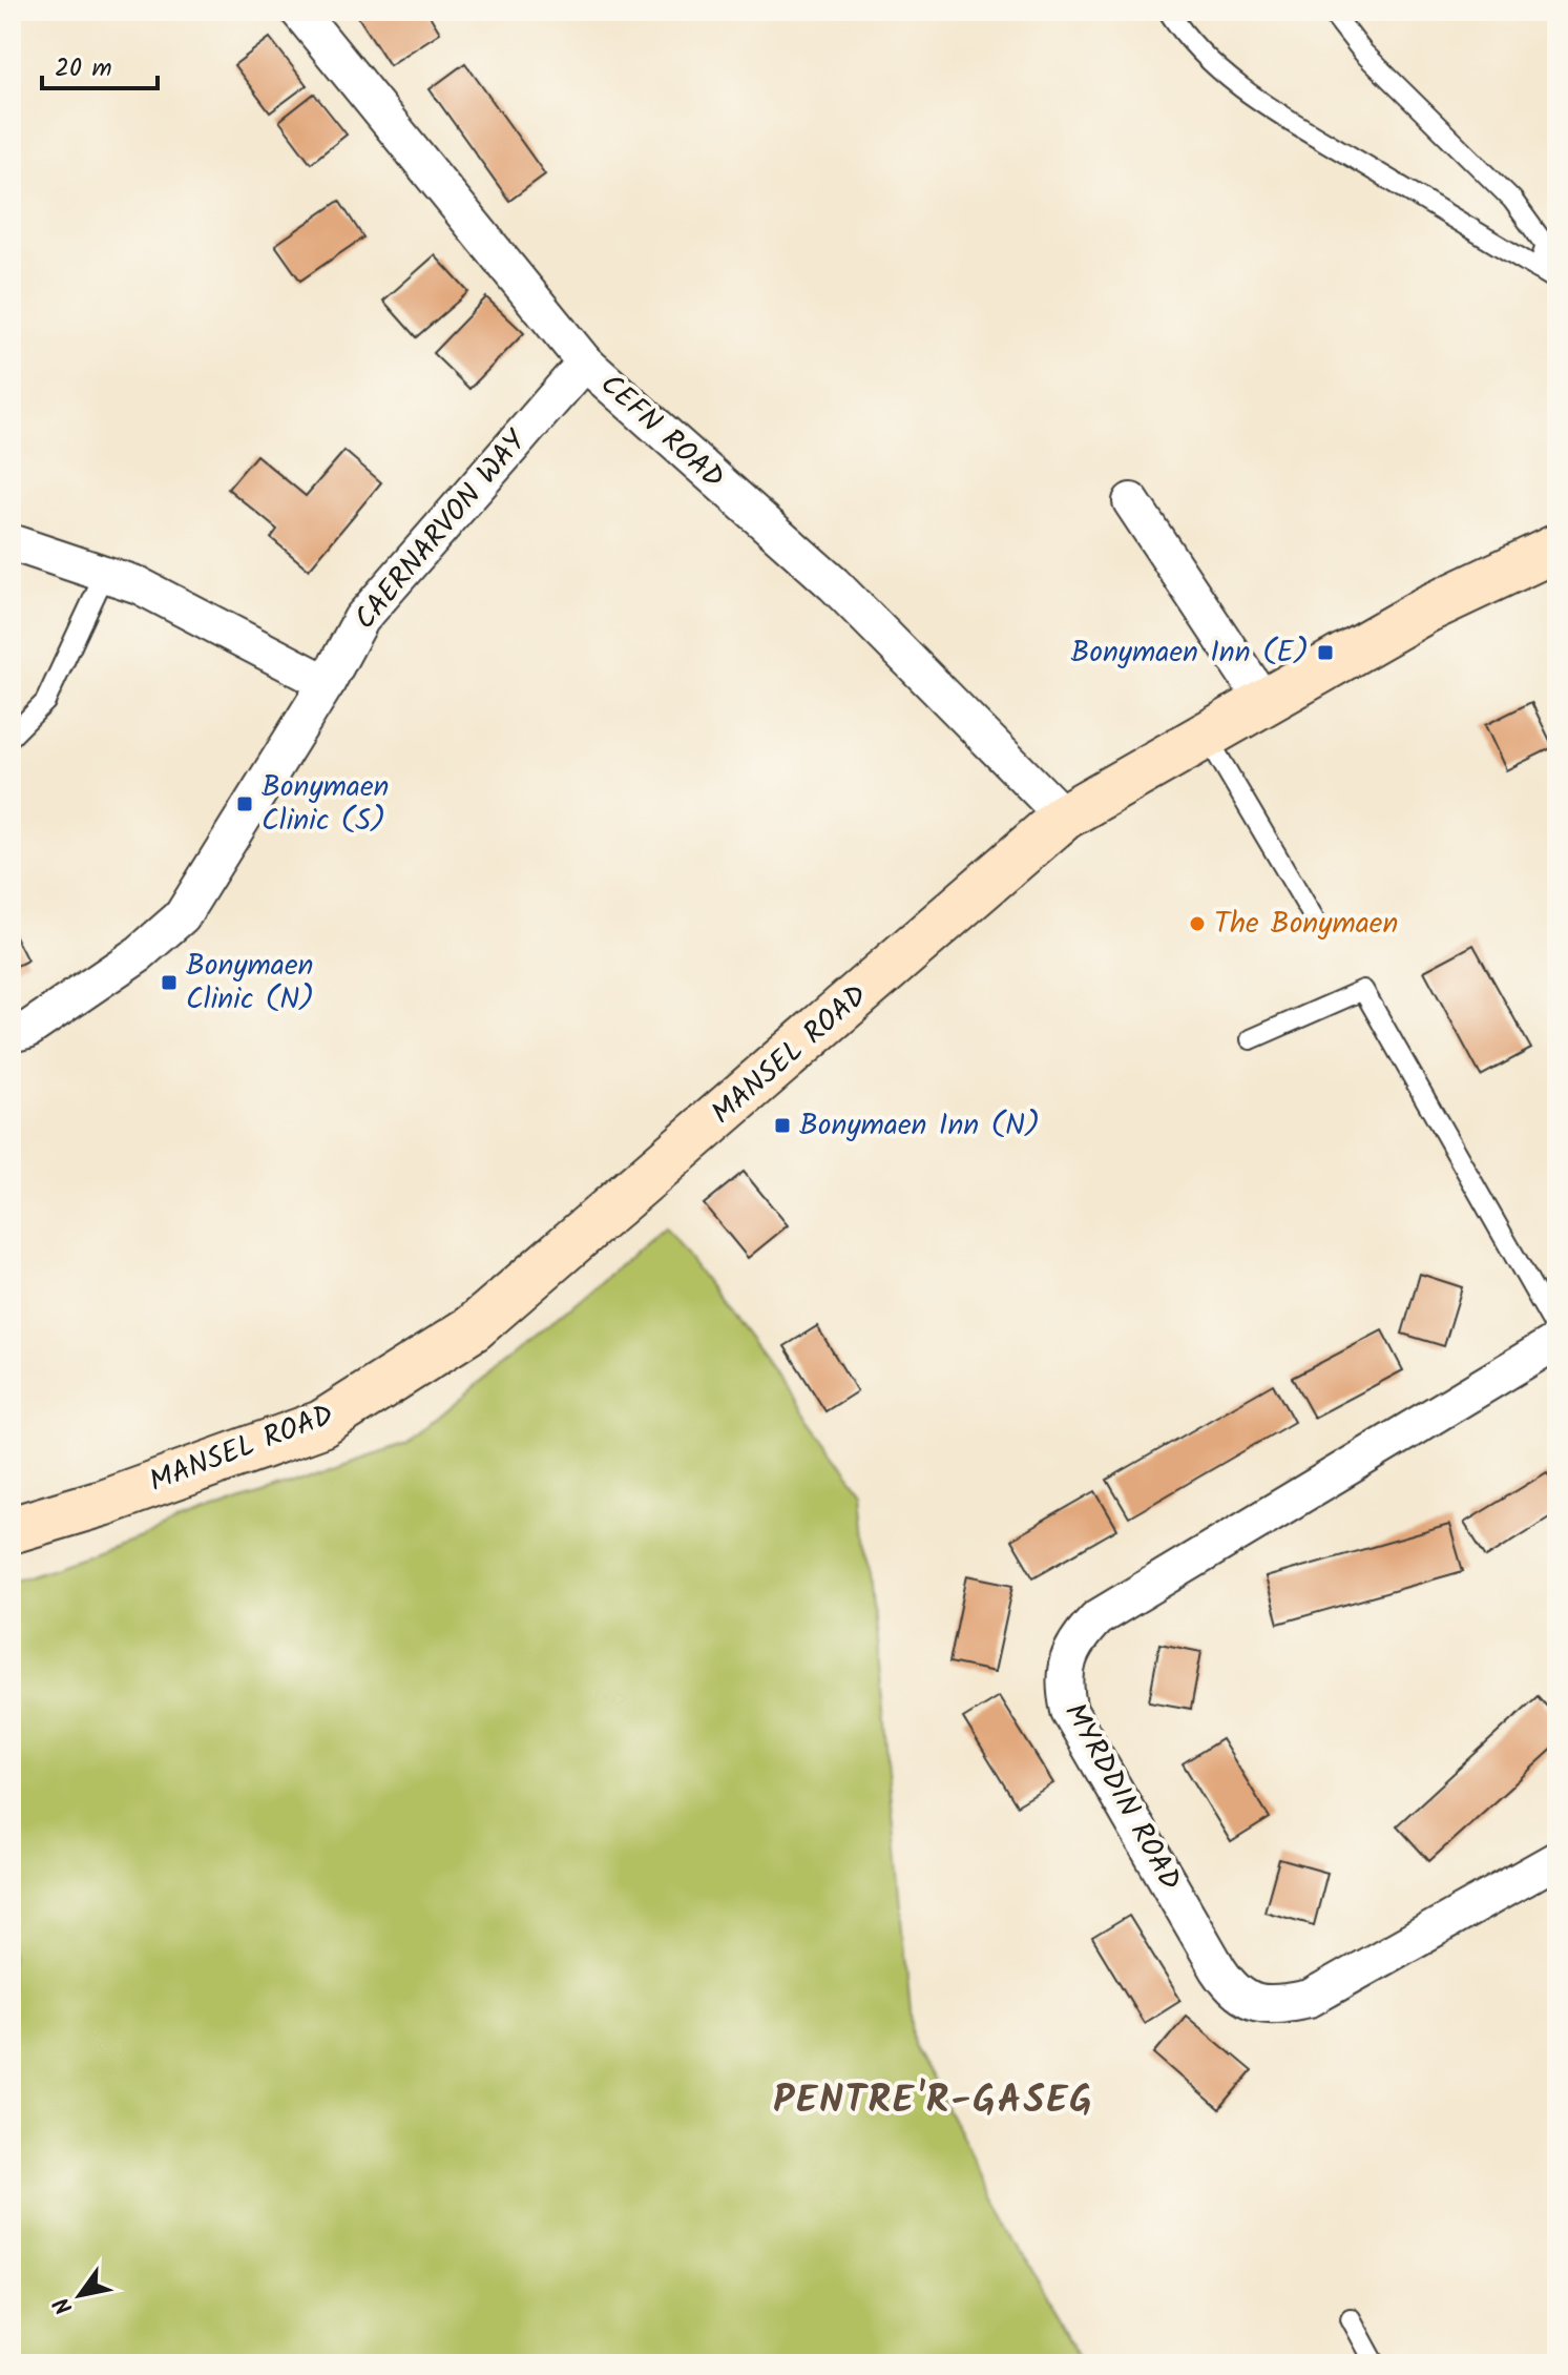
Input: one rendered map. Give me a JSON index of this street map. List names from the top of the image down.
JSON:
{
  "streets": {
    "street": [
      "CEFN ROAD",
      "CAERNARVON WAY",
      "MANSEL ROAD",
      "MYRDDIN ROAD"
    ]
  },
  "crossings": [
    ["CEFN ROAD", "CAERNARVON WAY"],
    ["CEFN ROAD", "MANSEL ROAD"]
  ],
  "districts": ["PENTRE'R-GASEG"],
  "places": {
    "transit": [
      "Bonymaen Inn (E)",
      "Bonymaen Clinic (S)",
      "Bonymaen Clinic (N)",
      "Bonymaen Inn (N)"
    ],
    "other": ["The Bonymaen"]
  },
  "scale_bar": "20 m",
  "north": "bottom left"
}
